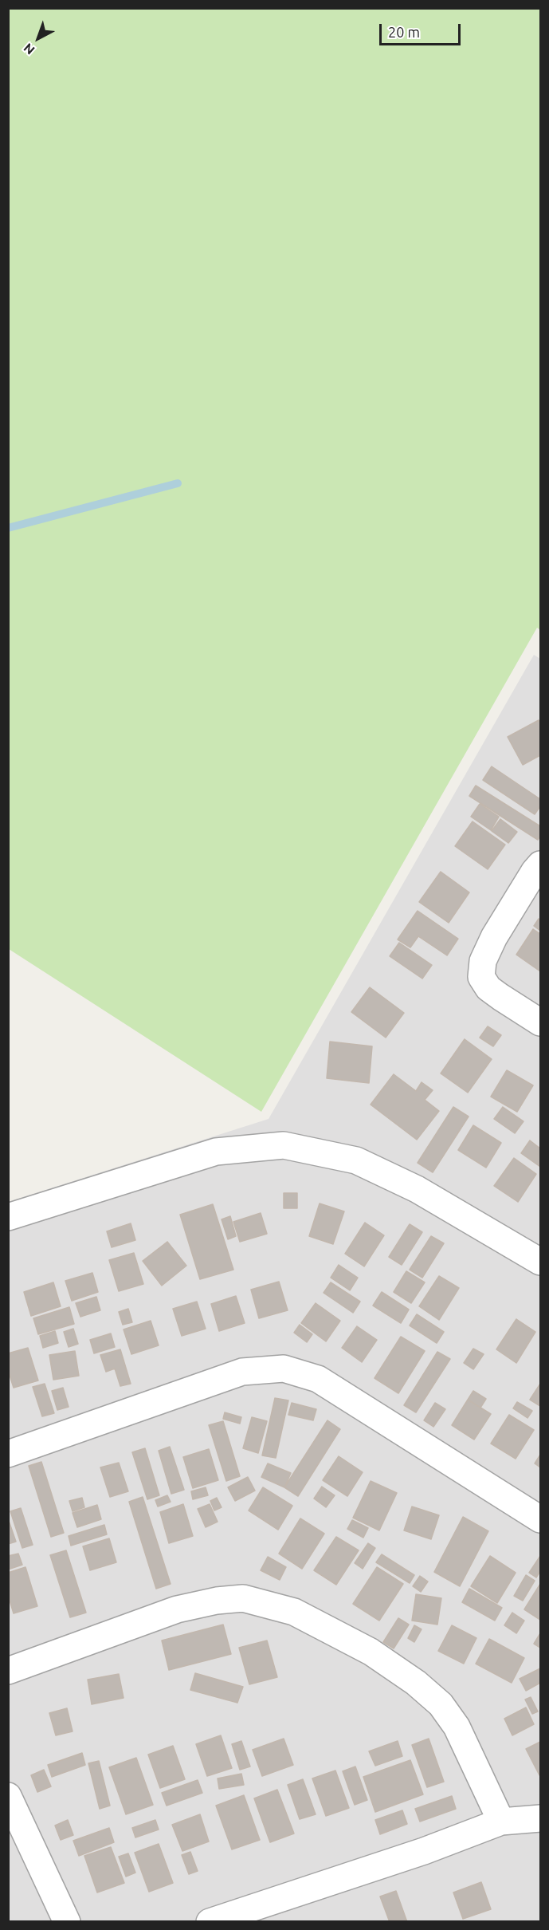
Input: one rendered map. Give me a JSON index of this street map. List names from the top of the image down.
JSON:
{
  "scale_bar": "20 m",
  "north": "bottom left"
}
